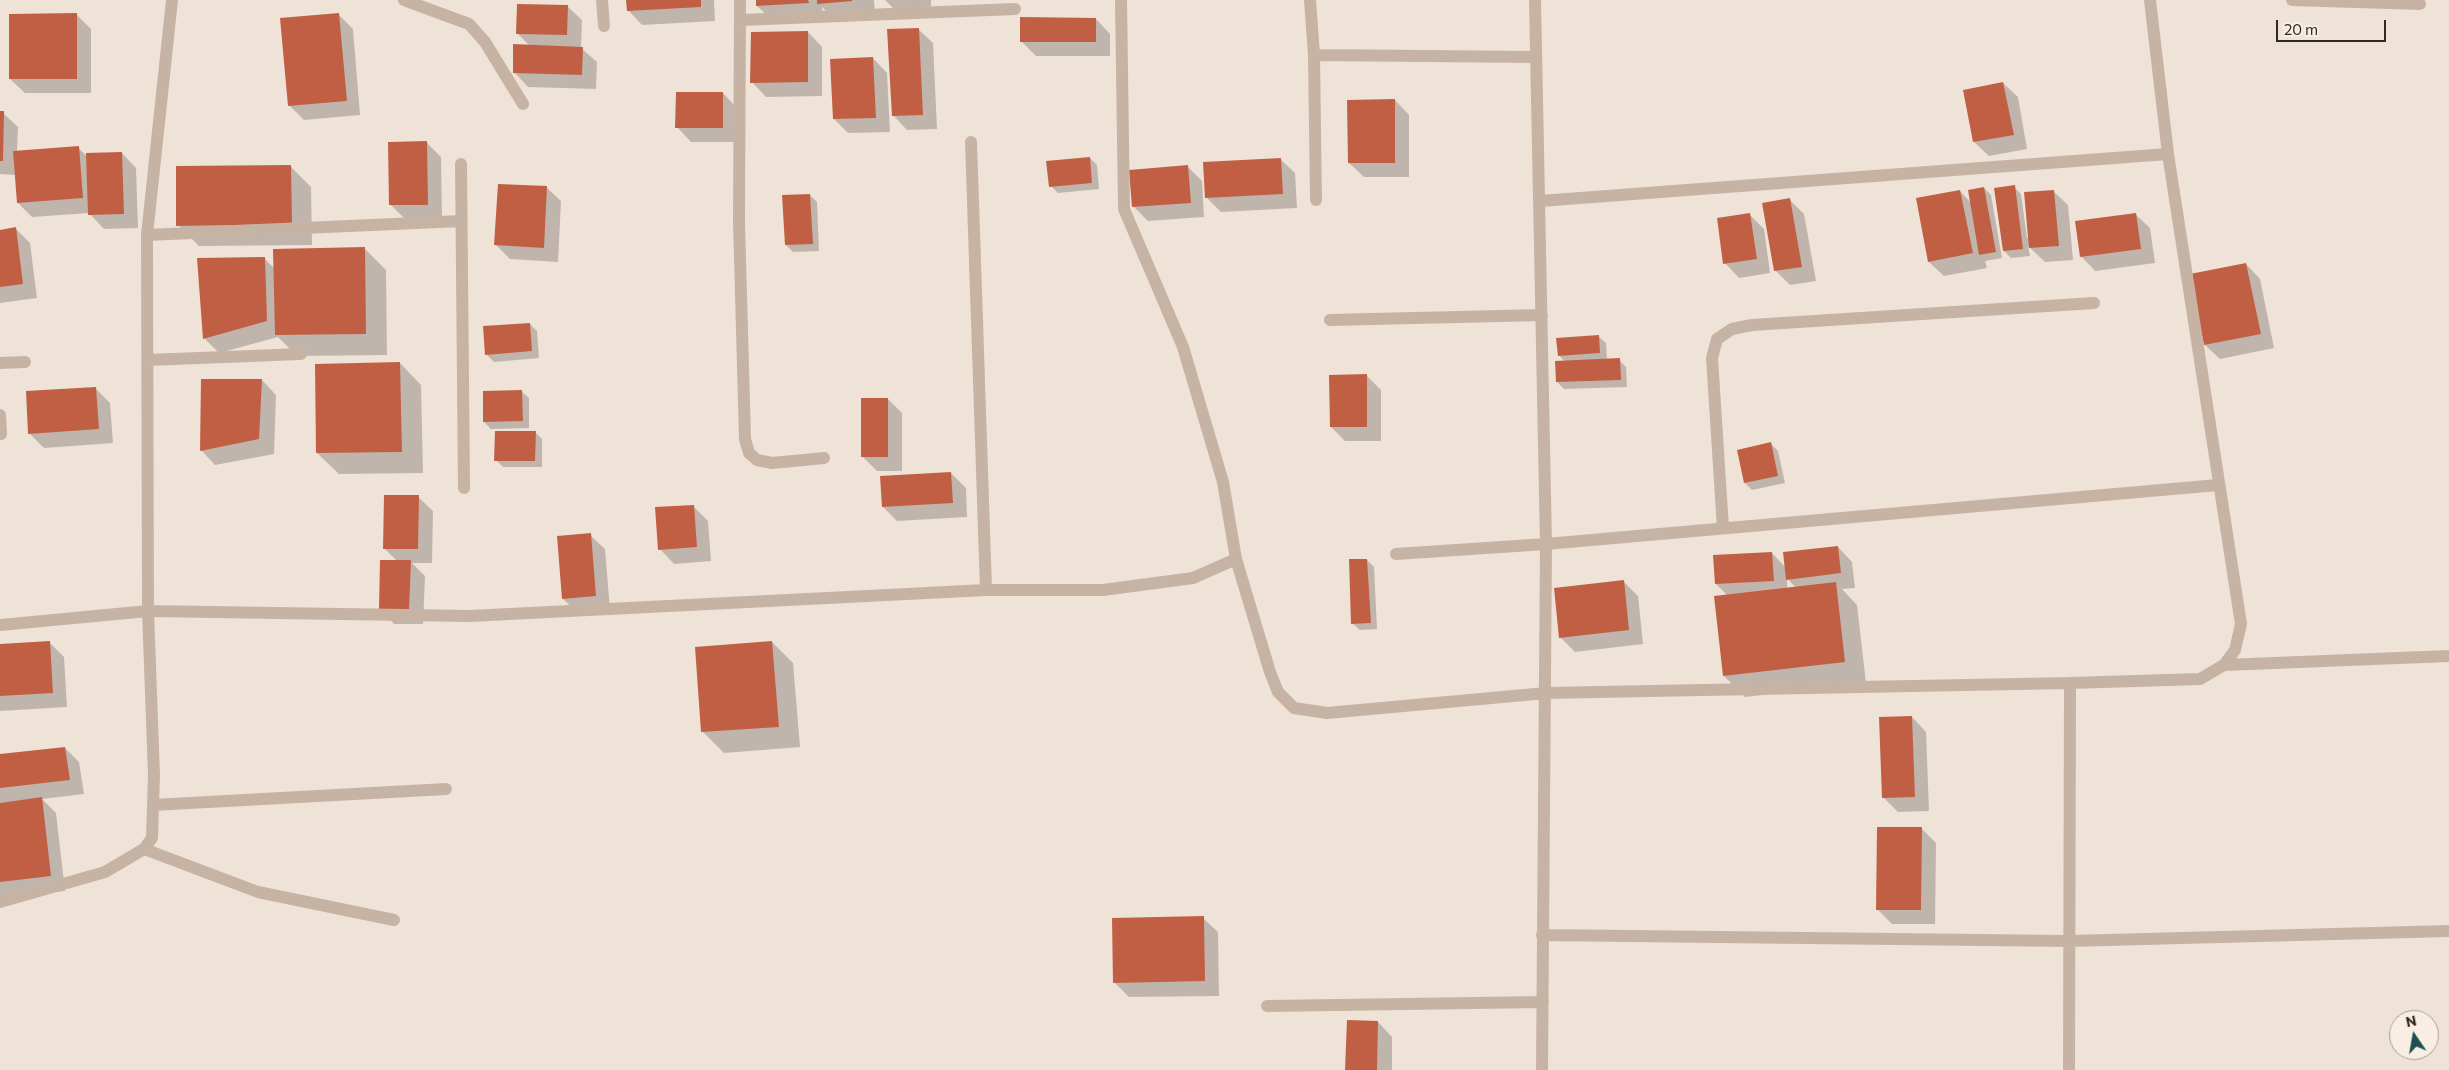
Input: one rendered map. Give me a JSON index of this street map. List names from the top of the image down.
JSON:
{
  "scale_bar": "20 m",
  "north": "top"
}
